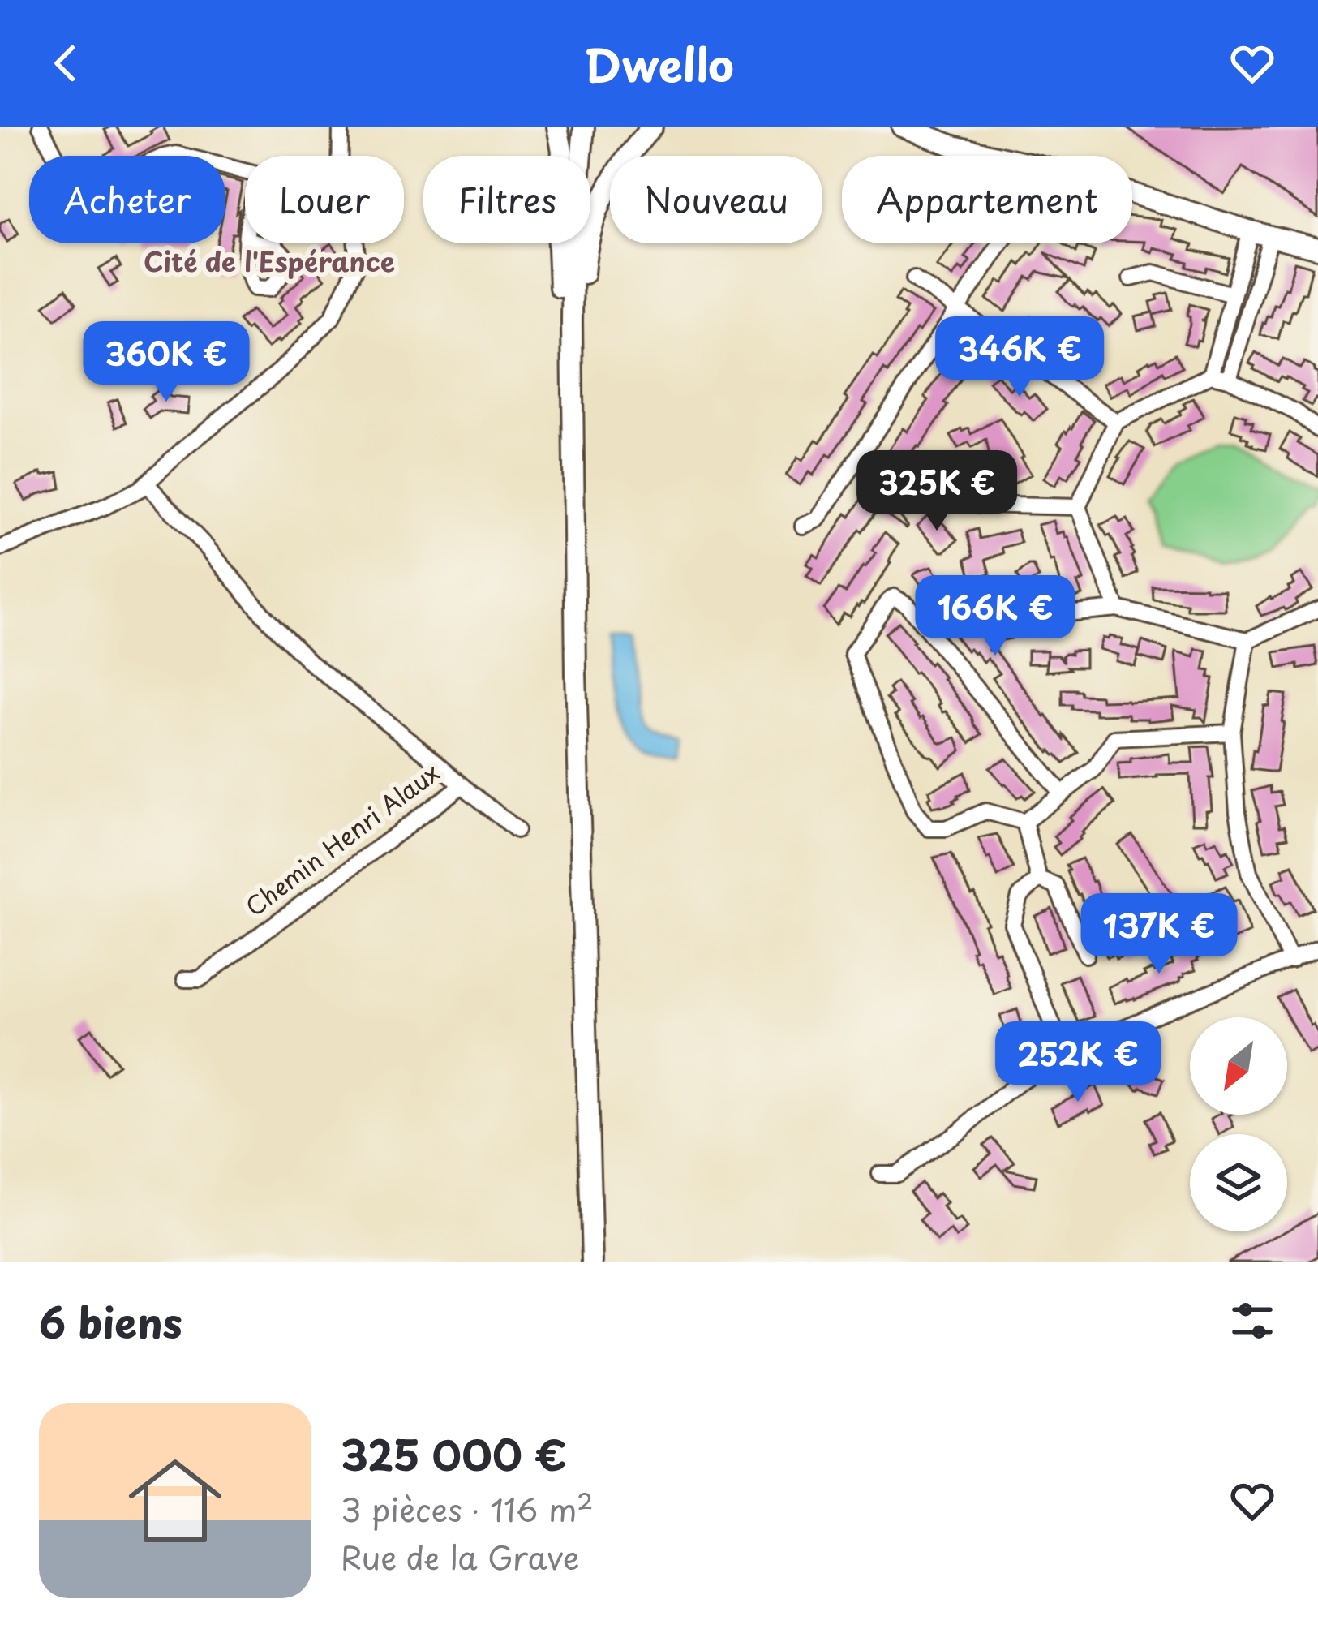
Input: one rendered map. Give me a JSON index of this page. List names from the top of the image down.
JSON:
{
  "streets": {
    "street": ["Chemin Henri Alaux"]
  },
  "districts": ["Cité de l'Espérance"],
  "north": "bottom left",
  "page": {
    "header": "Dwello",
    "chip": [
      "Acheter",
      "Louer",
      "Filtres",
      "Nouveau",
      "Appartement"
    ],
    "price": [
      "346K €",
      "360K €",
      "325K €",
      "166K €",
      "137K €",
      "252K €"
    ],
    "heading": "6 biens",
    "list": [
      {
        "name": "325 000 €",
        "note": "3 pièces · 116 m² · Rue de la Grave"
      }
    ]
  }
}
